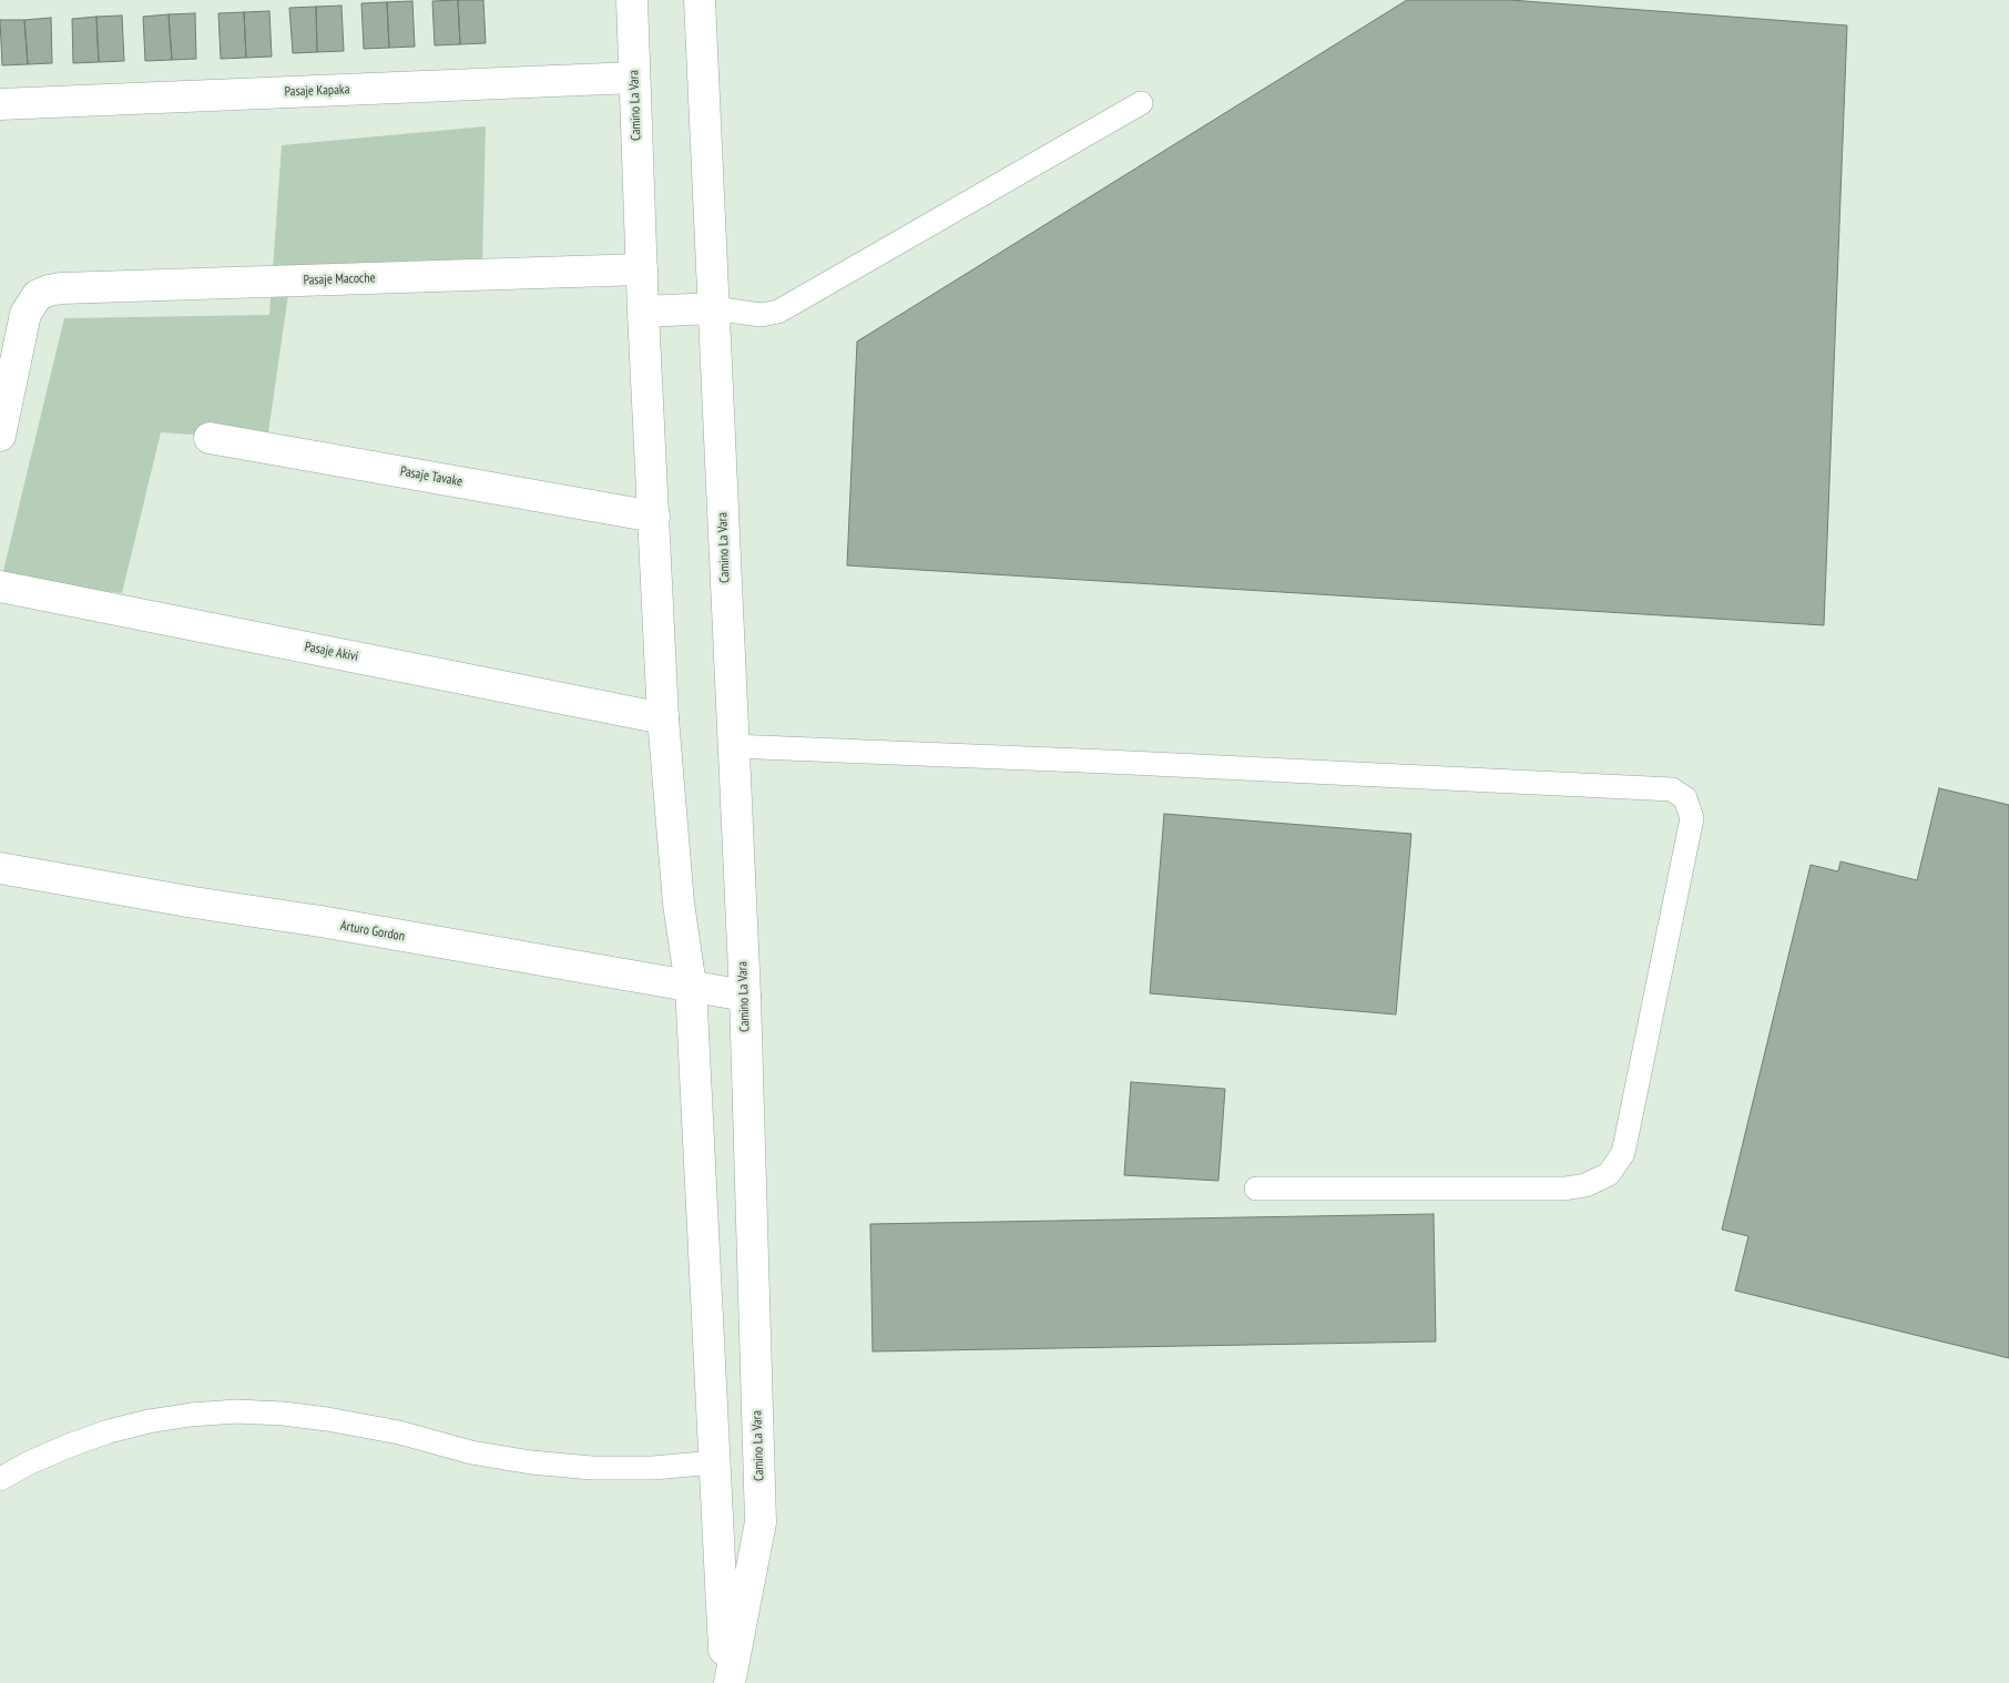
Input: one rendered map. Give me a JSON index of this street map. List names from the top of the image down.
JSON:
{
  "streets": {
    "street": [
      "Pasaje Kapaka",
      "Camino La Vara",
      "Pasaje Macoche",
      "Pasaje Tavake",
      "Pasaje Akivi",
      "Arturo Gordon"
    ]
  },
  "crossings": [
    ["Pasaje Kapaka", "Camino La Vara"],
    ["Camino La Vara", "Pasaje Macoche"],
    ["Camino La Vara", "Pasaje Tavake"],
    ["Camino La Vara", "Pasaje Akivi"],
    ["Camino La Vara", "Arturo Gordon"]
  ]
}
